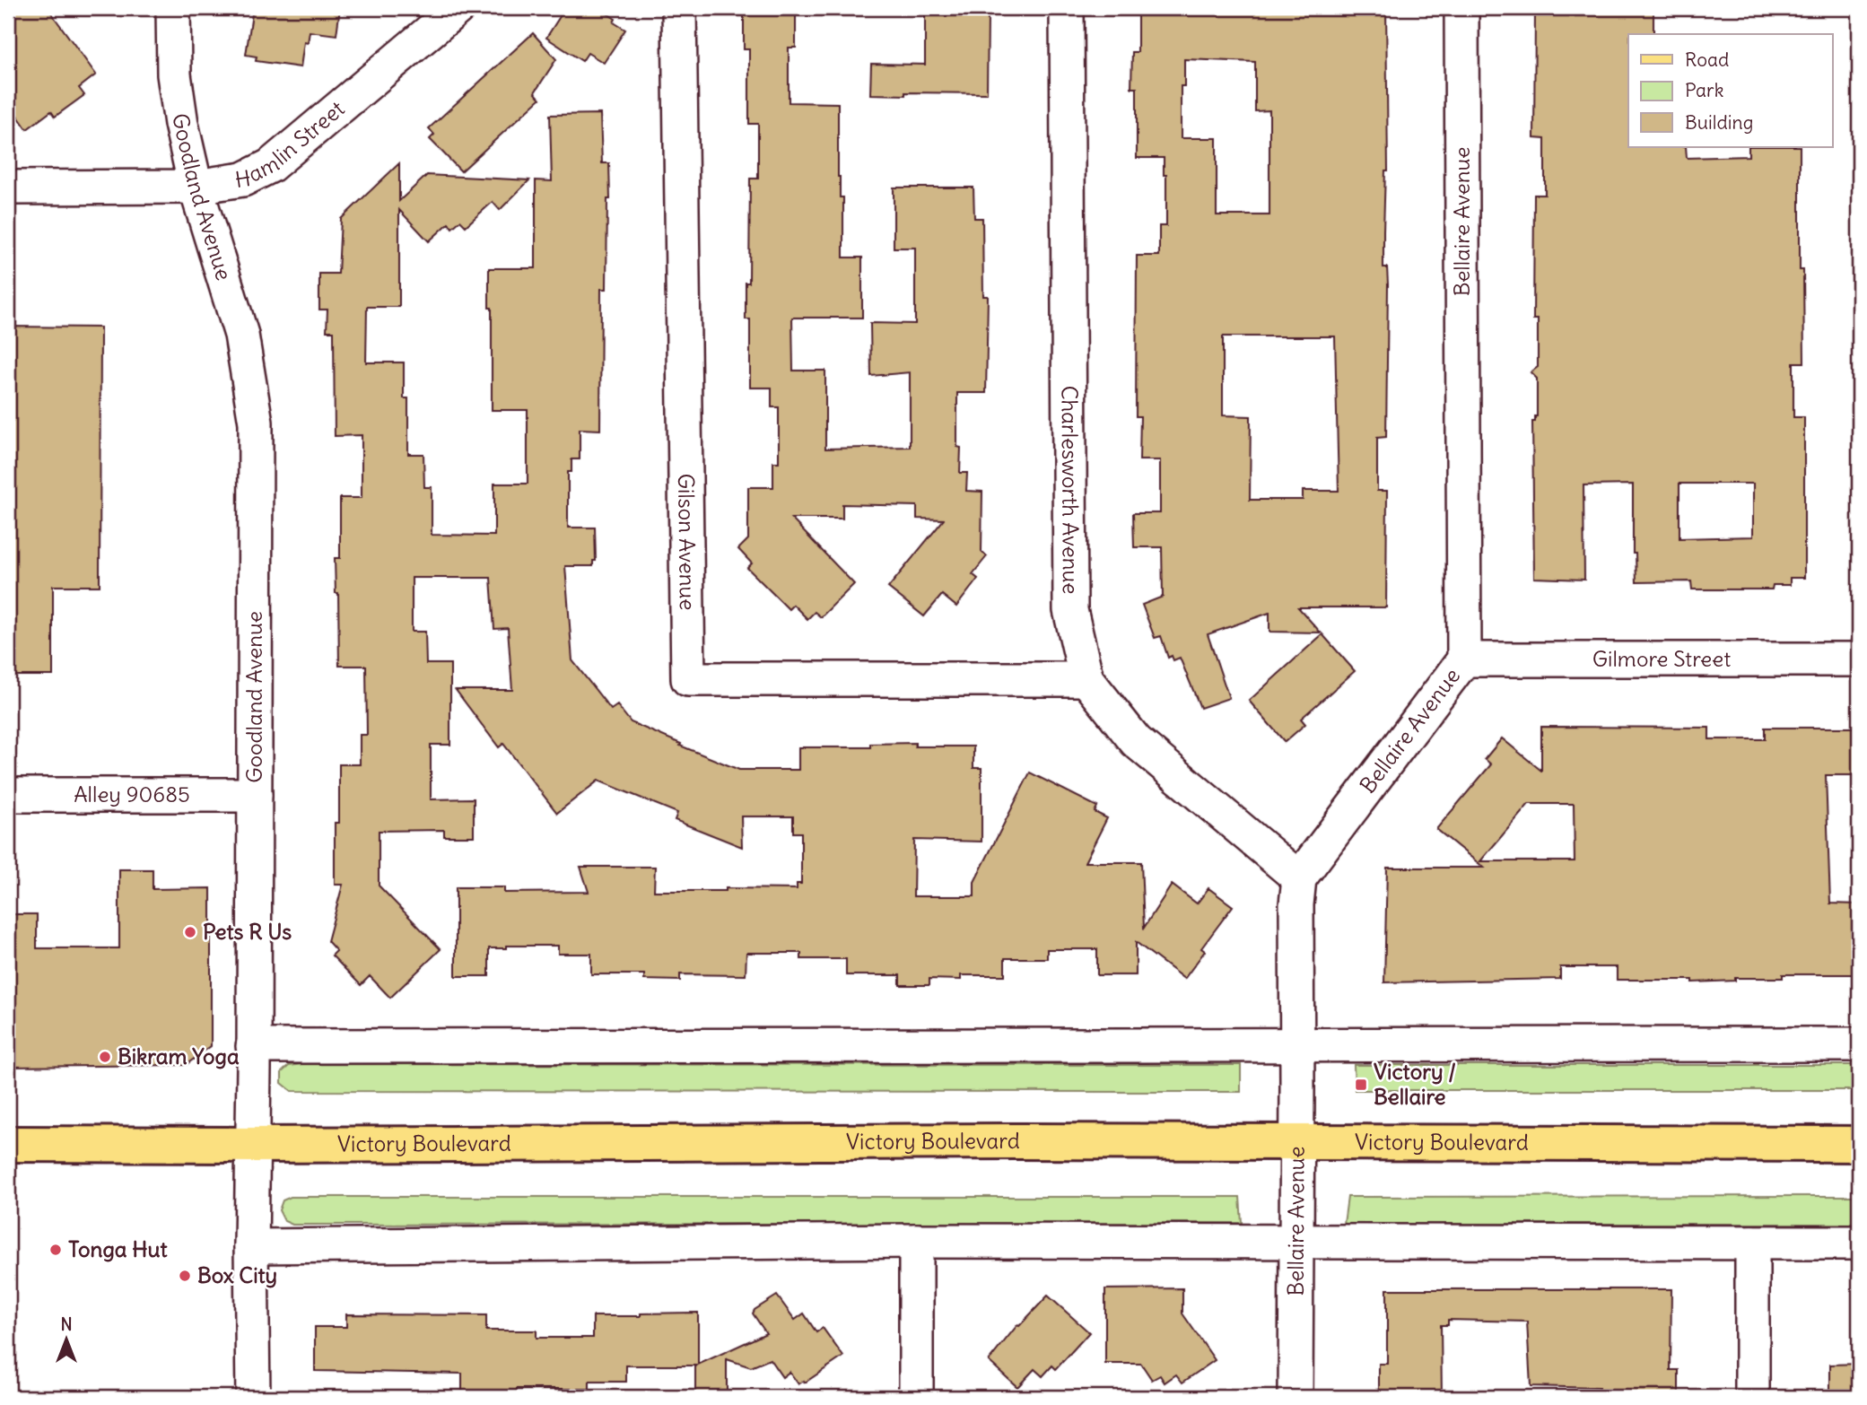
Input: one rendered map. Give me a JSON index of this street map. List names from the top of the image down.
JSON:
{
  "streets": {
    "main road": ["Victory Boulevard"],
    "street": [
      "Hamlin Street",
      "Goodland Avenue",
      "Bellaire Avenue",
      "Charlesworth Avenue",
      "Gilson Avenue",
      "Gilmore Street",
      "Alley 90685"
    ]
  },
  "crossings": [
    ["Hamlin Street", "Goodland Avenue"],
    ["Goodland Avenue", "Alley 90685"],
    ["Goodland Avenue", "Victory Boulevard"],
    ["Bellaire Avenue", "Charlesworth Avenue"],
    ["Bellaire Avenue", "Gilmore Street"],
    ["Bellaire Avenue", "Victory Boulevard"],
    ["Charlesworth Avenue", "Gilson Avenue"]
  ],
  "places": {
    "other": [
      "Pets R Us",
      "Bikram Yoga",
      "Tonga Hut",
      "Box City"
    ],
    "transit": ["Victory / Bellaire"]
  },
  "legend": ["Road", "Park", "Building"],
  "north": "top"
}
